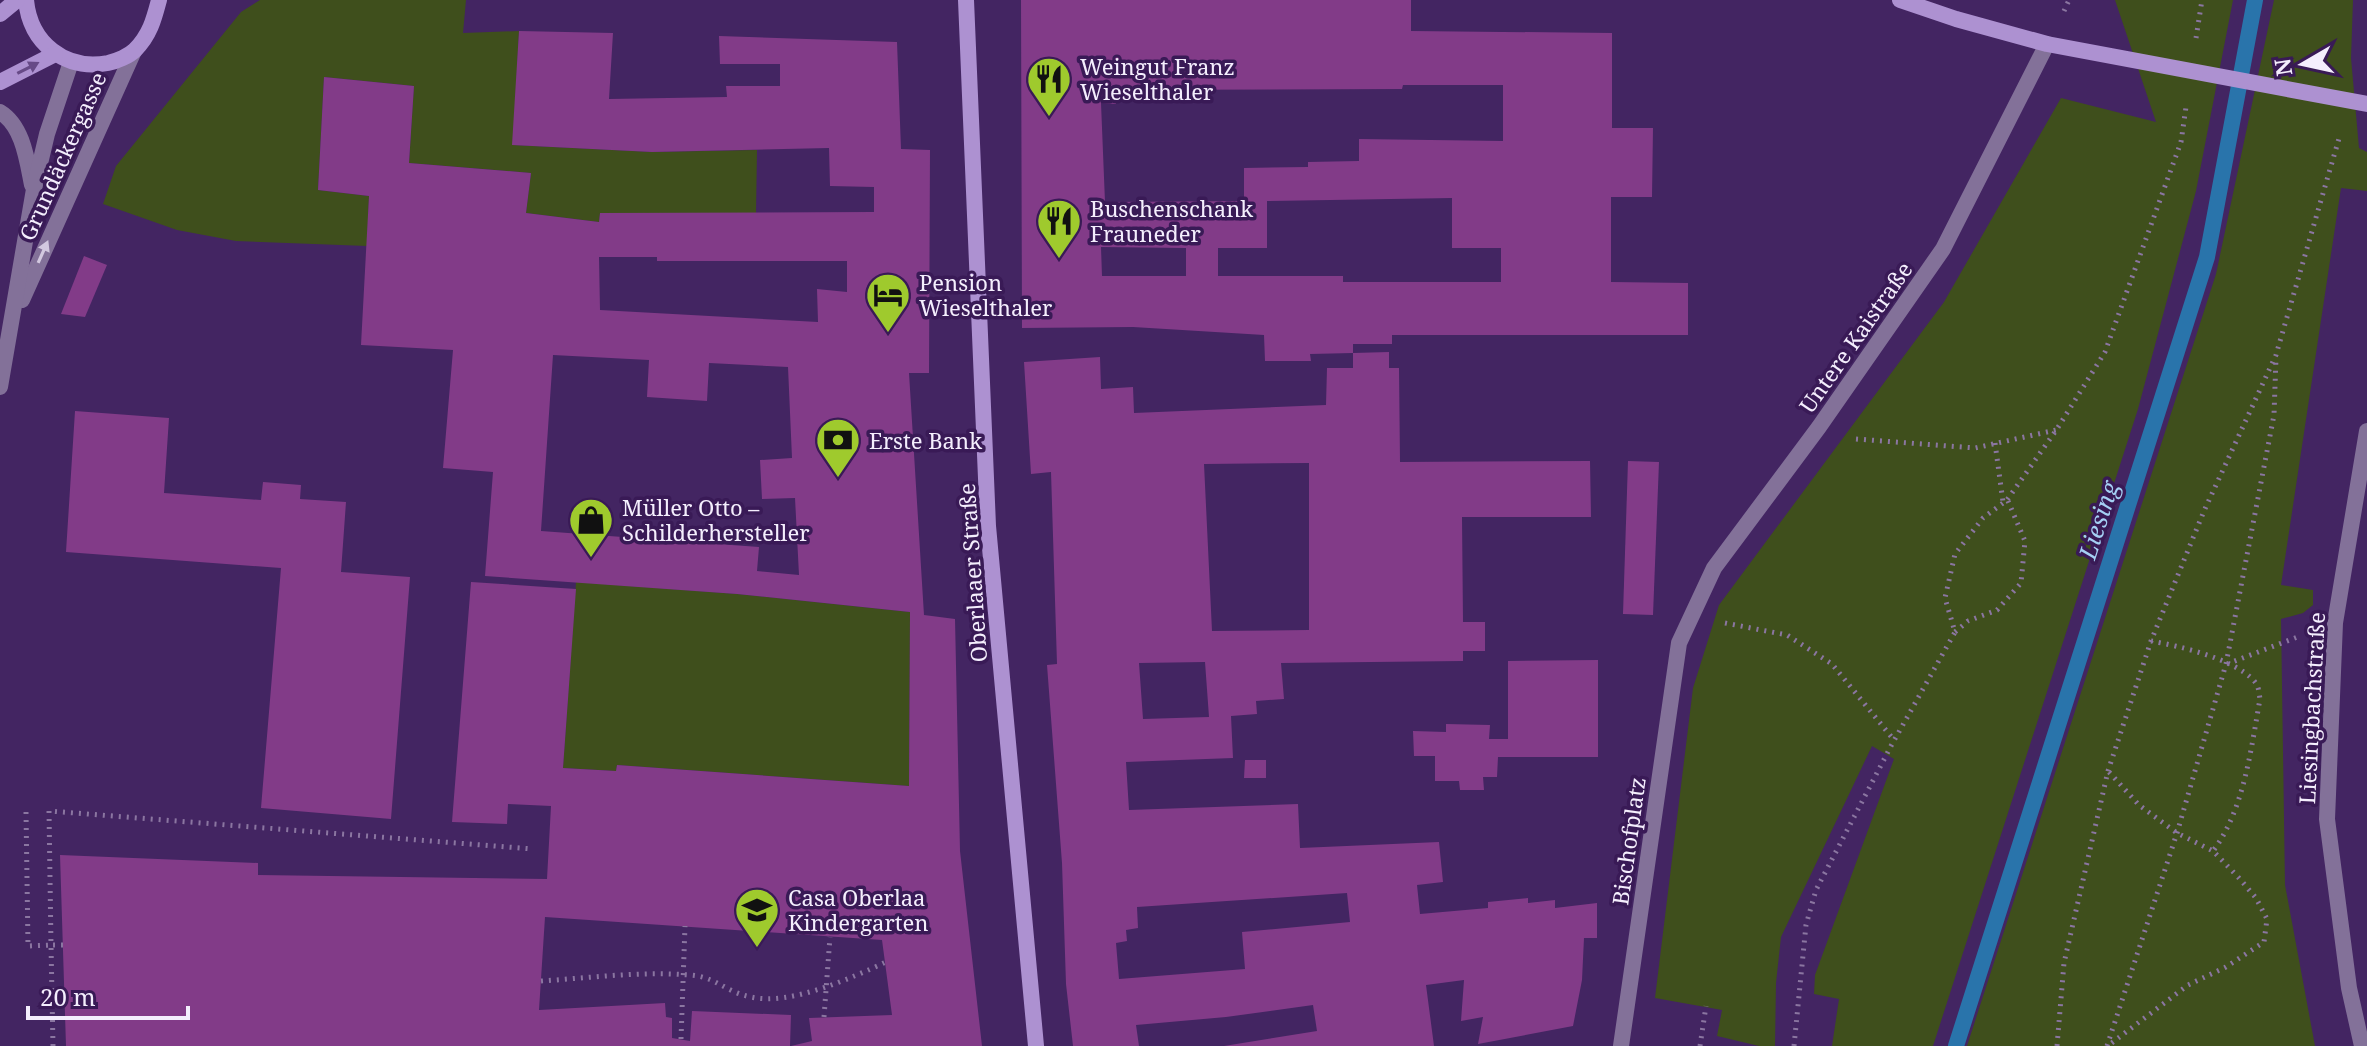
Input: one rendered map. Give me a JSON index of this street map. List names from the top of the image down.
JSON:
{
  "streets": {
    "main road": ["Oberlaaer Straße"],
    "street": [
      "Grundäckergasse",
      "Untere Kaistraße",
      "Liesingbachstraße",
      "Bischofplatz"
    ]
  },
  "crossings": [
    ["Untere Kaistraße", "Bischofplatz"]
  ],
  "water": ["Liesing"],
  "places": {
    "restaurant": ["Weingut Franz Wieselthaler", "Buschenschank Frauneder"],
    "hotel": ["Pension Wieselthaler"],
    "bank": ["Erste Bank"],
    "shop": ["Müller Otto – Schilderhersteller"],
    "school or university": ["Casa Oberlaa Kindergarten"]
  },
  "scale_bar": "20 m",
  "north": "left"
}
